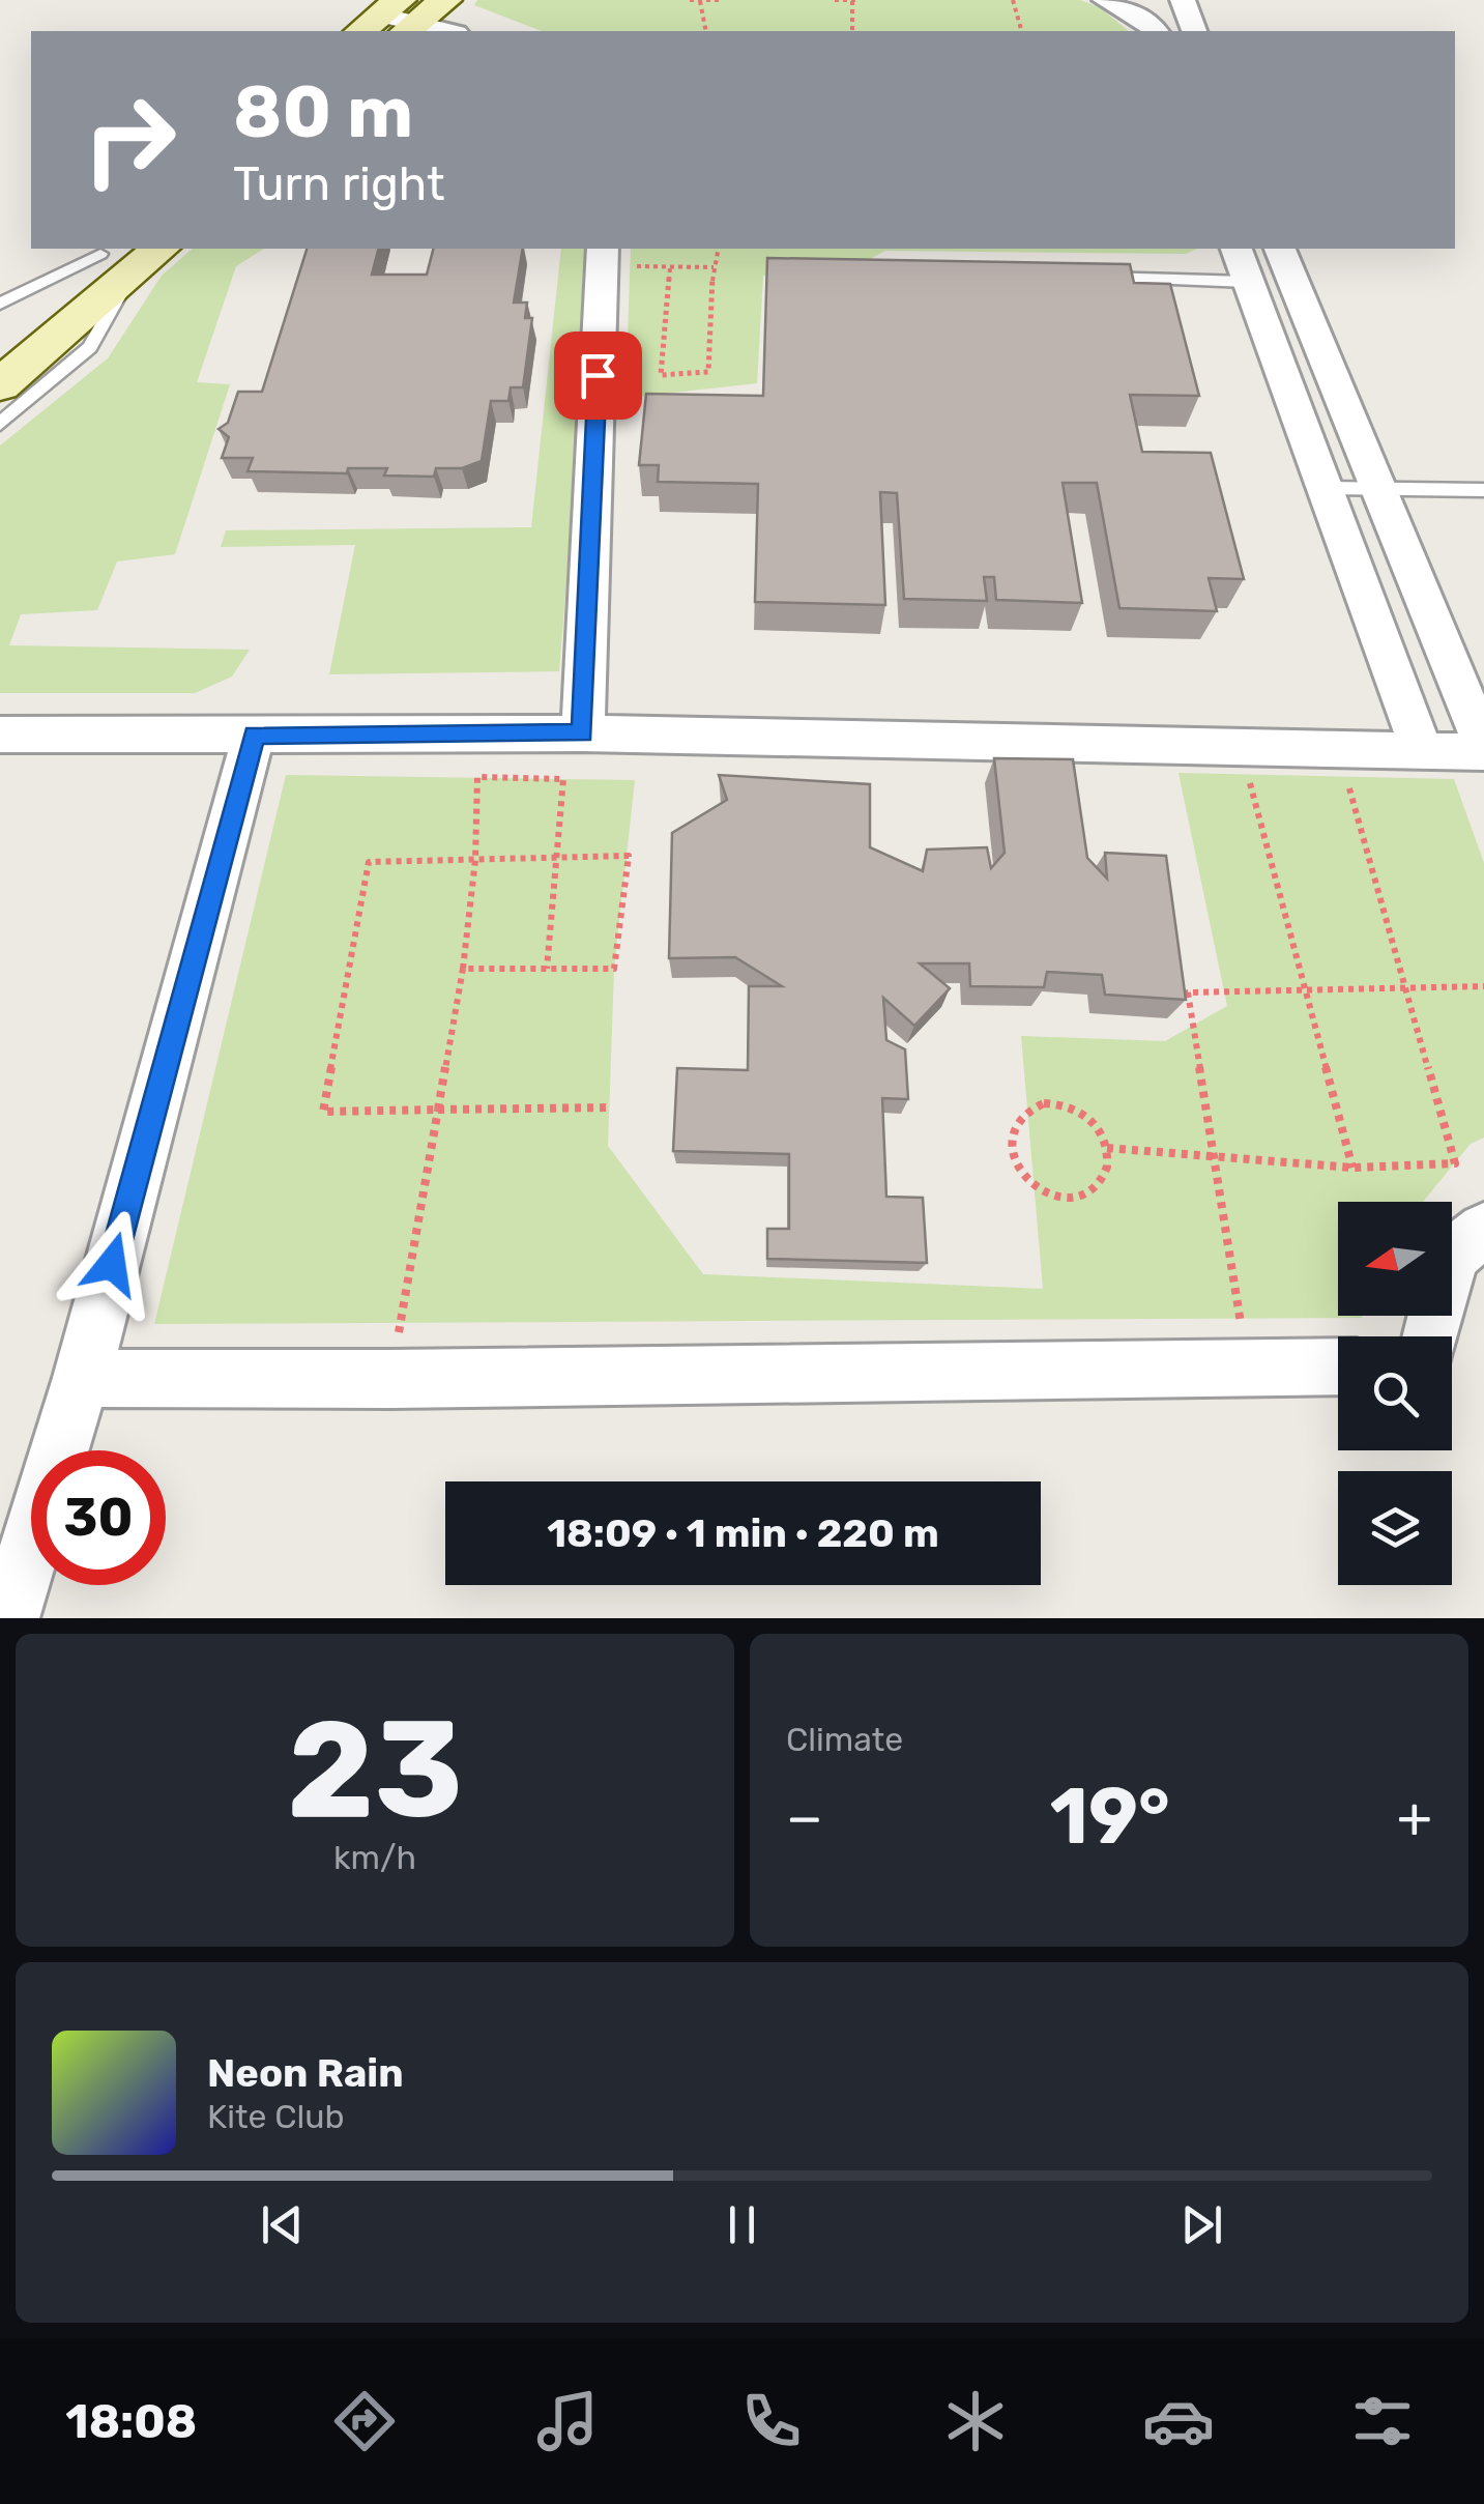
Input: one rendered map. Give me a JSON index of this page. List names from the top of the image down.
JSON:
{
  "north": "left",
  "page": {
    "turn": ["80 m", "Turn right"],
    "limit": "30",
    "trip": "18:09 · 1 min · 220 m",
    "tile": [
      ["23", "km/h"],
      "Climate"
    ],
    "heat": ["−", "19°", "+"],
    "song": ["Neon Rain", "Kite Club"],
    "tabs": "18:08"
  }
}
